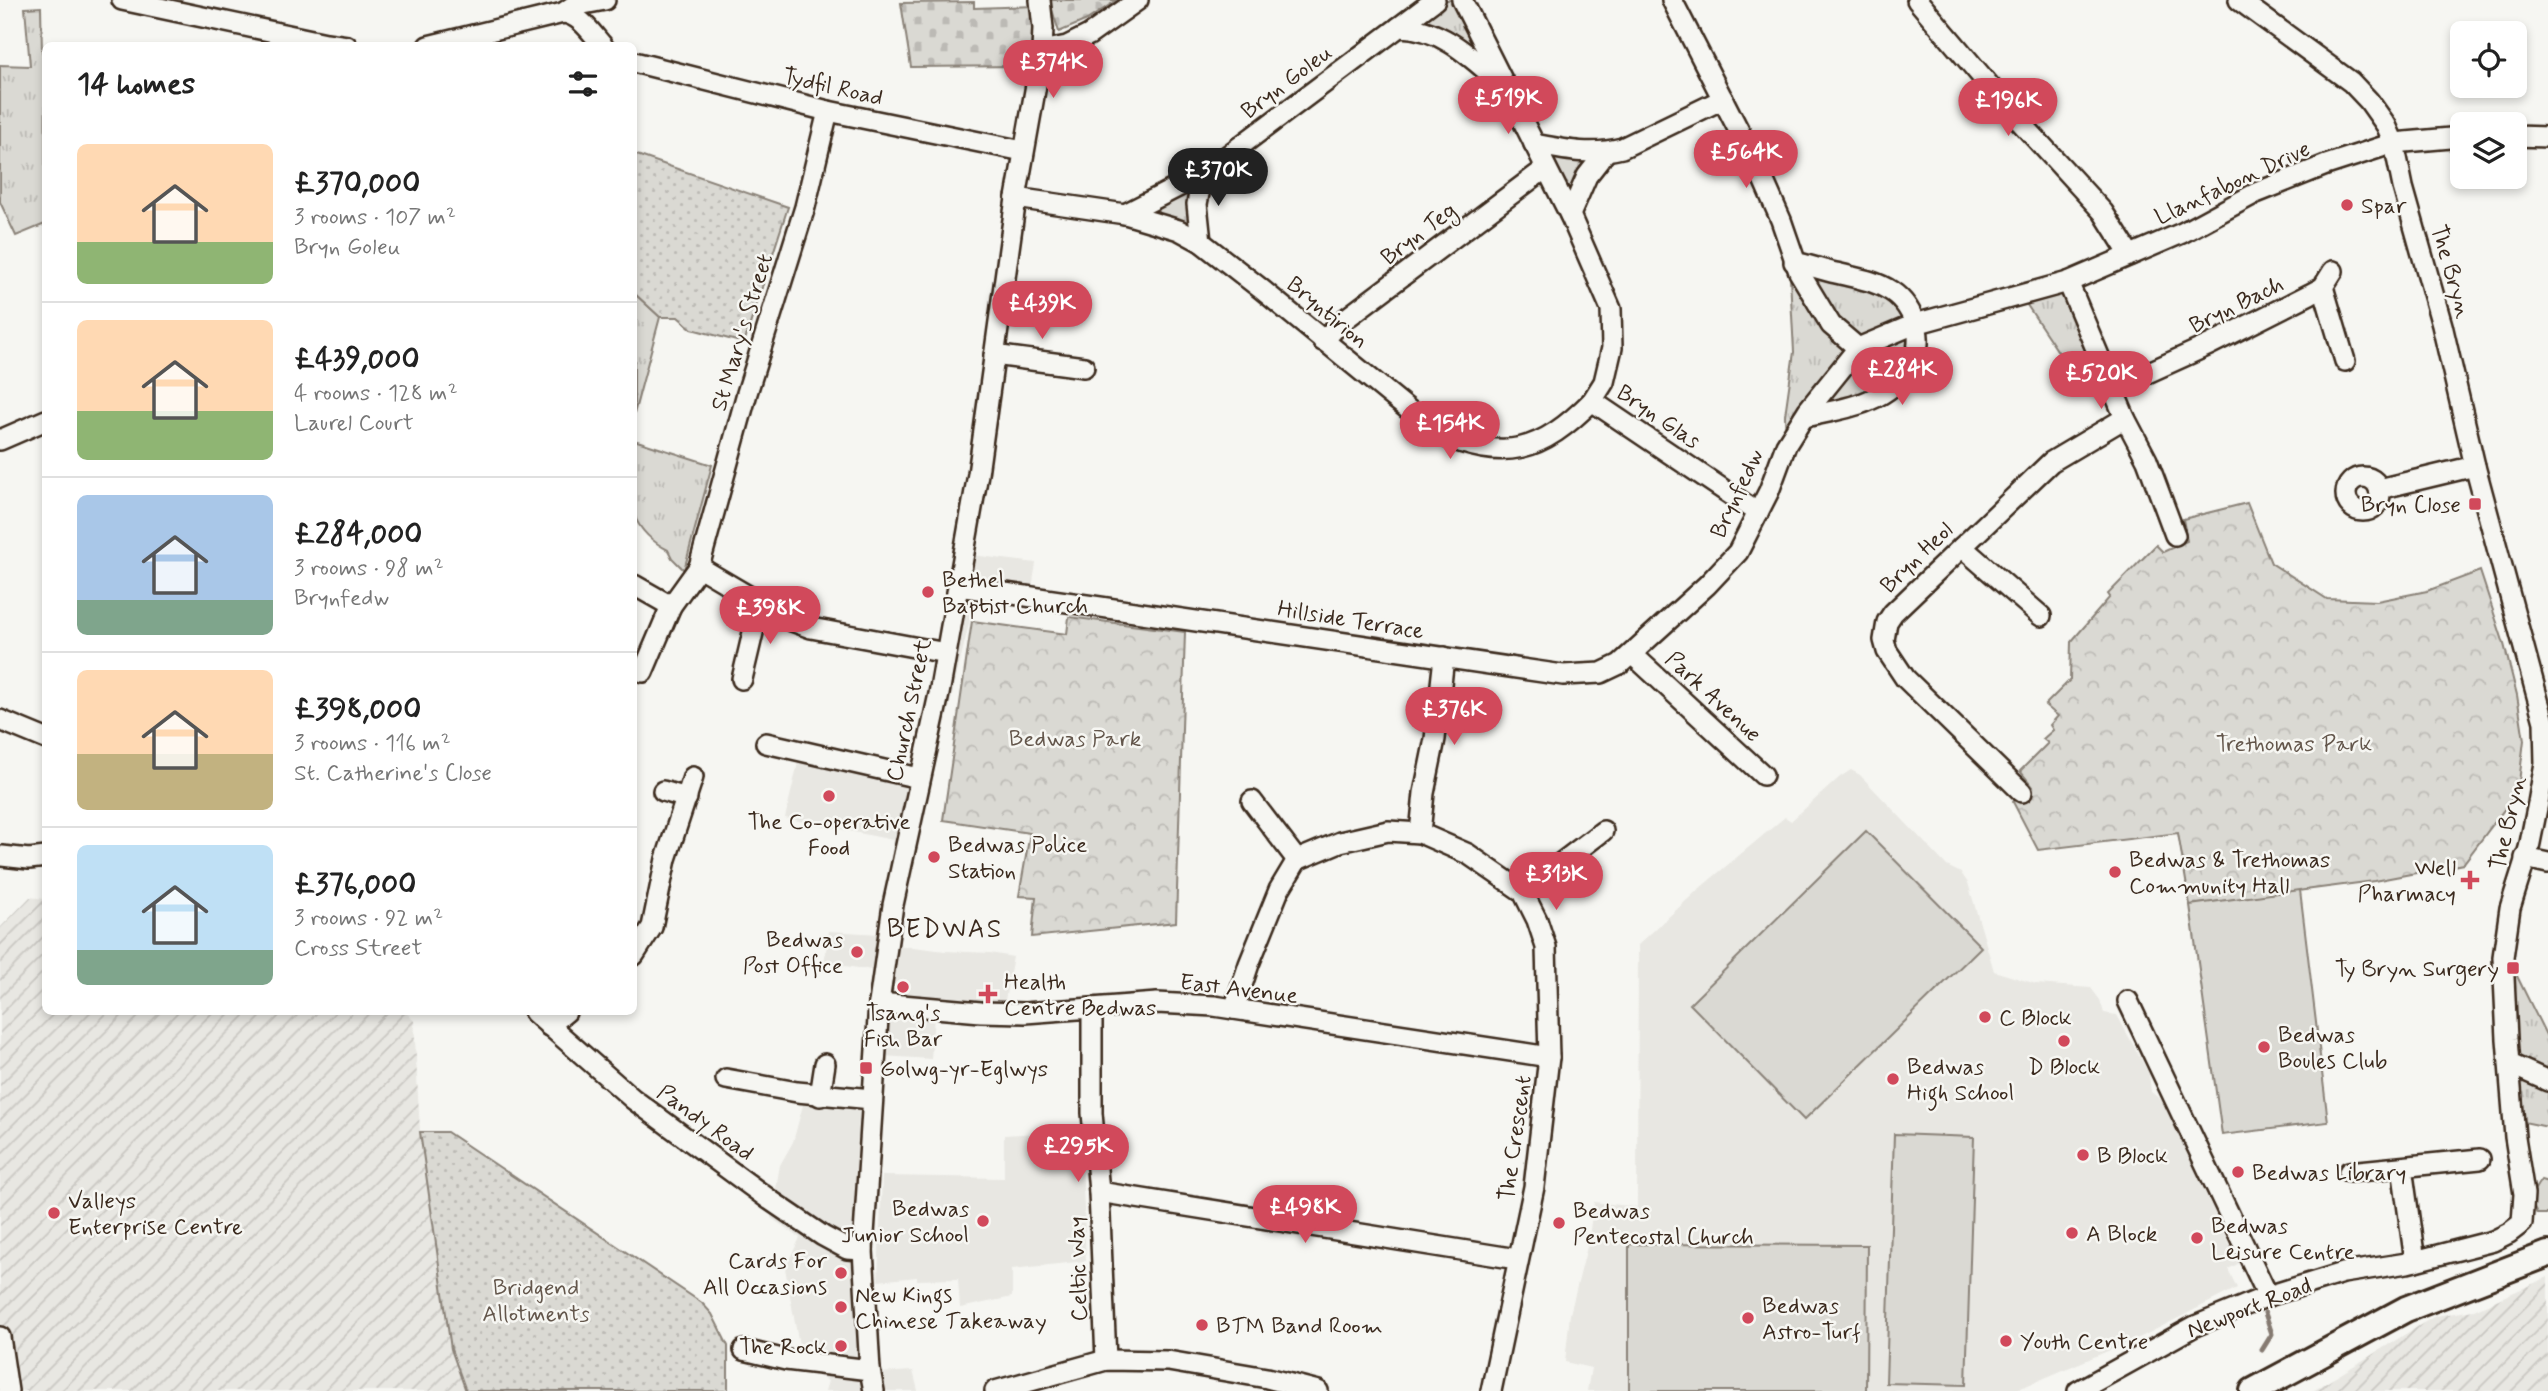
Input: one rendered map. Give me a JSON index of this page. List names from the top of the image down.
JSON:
{
  "streets": {
    "street": [
      "Bryn Goleu",
      "Tydfil Road",
      "Llanfabon Drive",
      "Bryn Teg",
      "The Bryn",
      "Bryn Bach",
      "Bryntirion",
      "St Mary's Street",
      "Bryn Glas",
      "Brynfedw",
      "Bryn Heol",
      "Hillside Terrace",
      "Park Avenue",
      "Church Street",
      "East Avenue",
      "Pandy Road",
      "The Crescent",
      "Celtic Way",
      "Newport Road"
    ]
  },
  "crossings": [
    ["Bryn Goleu", "Bryntirion"],
    ["Bryn Goleu", "Bryn Glas"],
    ["Tydfil Road", "St Mary's Street"],
    ["Tydfil Road", "Church Street"],
    ["Llanfabon Drive", "The Bryn"],
    ["Llanfabon Drive", "Brynfedw"],
    ["Bryn Teg", "Bryntirion"],
    ["Bryn Teg", "Bryn Glas"],
    ["The Bryn", "Newport Road"],
    ["Bryntirion", "Bryn Glas"],
    ["Bryntirion", "Church Street"],
    ["Bryn Glas", "Brynfedw"],
    ["Brynfedw", "Hillside Terrace"],
    ["Hillside Terrace", "Park Avenue"],
    ["Hillside Terrace", "Church Street"],
    ["Church Street", "East Avenue"],
    ["Church Street", "Pandy Road"],
    ["East Avenue", "The Crescent"],
    ["East Avenue", "Celtic Way"]
  ],
  "districts": ["BEDWAS"],
  "parks": ["Bedwas Park", "Trethomas Park", "Bridgend Allotments"],
  "places": {
    "other": [
      "Spar",
      "Bethel Baptist Church",
      "The Co-operative Food",
      "Bedwas Police Station",
      "Bedwas & Trethomas Community Hall",
      "Bedwas Post Office",
      "Tsang's Fish Bar",
      "C Block",
      "D Block",
      "Bedwas Boules Club",
      "Bedwas High School",
      "B Block",
      "Bedwas Library",
      "Valleys Enterprise Centre",
      "Bedwas Junior School",
      "Bedwas Pentecostal Church",
      "A Block",
      "Bedwas Leisure Centre",
      "Cards For All Occasions",
      "New Kings Chinese Takeaway",
      "Bedwas Astro-Turf",
      "BTM Band Room",
      "Youth Centre",
      "The Rock"
    ],
    "transit": ["Bryn Close", "Ty Bryn Surgery", "Golwg-yr-Eglwys"],
    "health": ["Well Pharmacy", "Health Centre Bedwas"]
  },
  "page": {
    "price": [
      "£374K",
      "£519K",
      "£196K",
      "£564K",
      "£370K",
      "£439K",
      "£284K",
      "£520K",
      "£154K",
      "£398K",
      "£376K",
      "£313K",
      "£295K",
      "£498K"
    ],
    "heading": "14 homes",
    "list": [
      {
        "name": "£370,000",
        "note": "3 rooms · 107 m² · Bryn Goleu"
      },
      {
        "name": "£439,000",
        "note": "4 rooms · 128 m² · Laurel Court"
      },
      {
        "name": "£284,000",
        "note": "3 rooms · 98 m² · Brynfedw"
      },
      {
        "name": "£398,000",
        "note": "3 rooms · 116 m² · St. Catherine's Close"
      },
      {
        "name": "£376,000",
        "note": "3 rooms · 92 m² · Cross Street"
      }
    ]
  }
}
